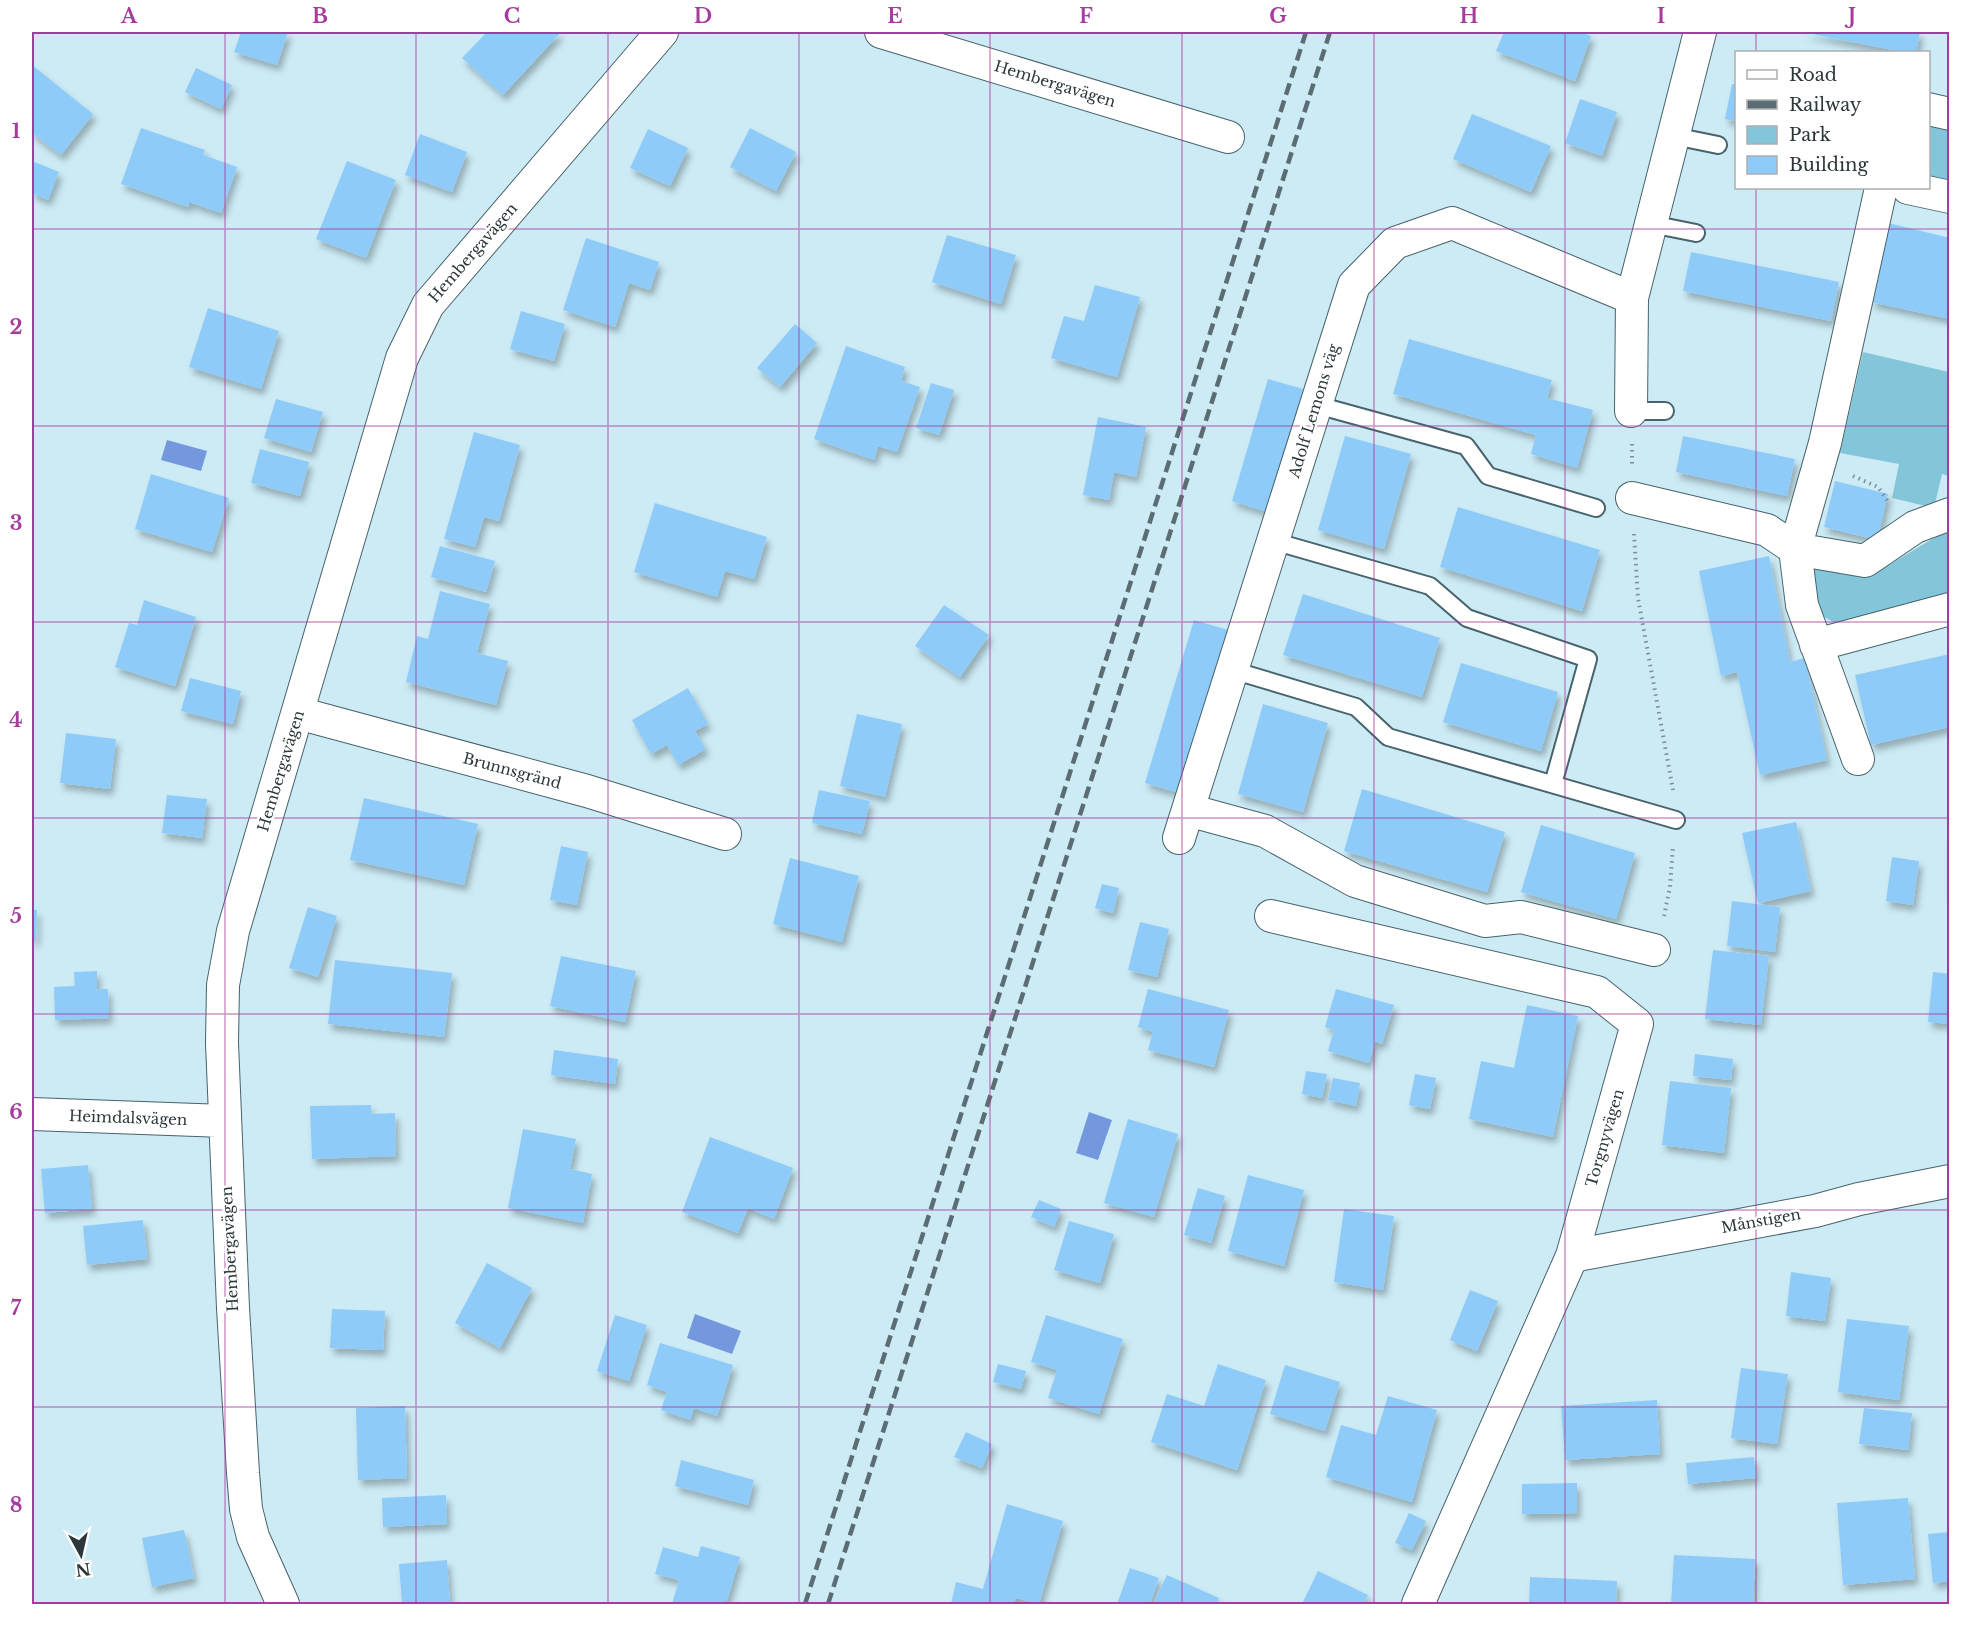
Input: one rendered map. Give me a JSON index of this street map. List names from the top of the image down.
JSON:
{
  "streets": {
    "street": [
      "Hembergavägen",
      "Adolf Lemons väg",
      "Brunnsgränd",
      "Heimdalsvägen",
      "Torgnyvägen",
      "Månstigen"
    ]
  },
  "crossings": [
    ["Hembergavägen", "Brunnsgränd"],
    ["Hembergavägen", "Heimdalsvägen"],
    ["Torgnyvägen", "Månstigen"]
  ],
  "legend": [
    "Road",
    "Railway",
    "Park",
    "Building"
  ],
  "north": "bottom",
  "grid": {
    "columns": [
      "A",
      "B",
      "C",
      "D",
      "E",
      "F",
      "G",
      "H",
      "I",
      "J"
    ],
    "rows": [
      "1",
      "2",
      "3",
      "4",
      "5",
      "6",
      "7",
      "8"
    ]
  }
}
